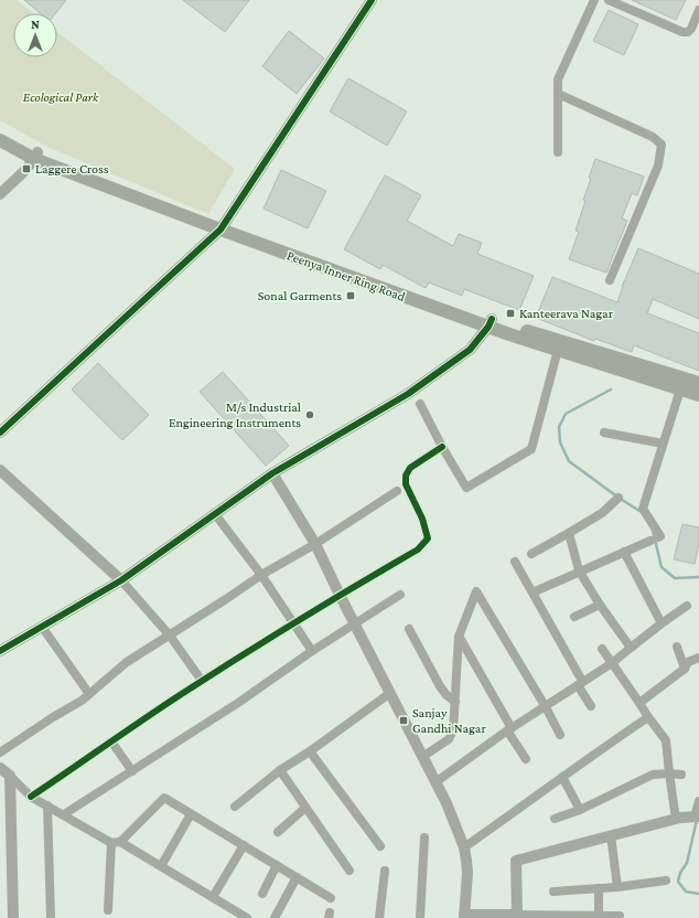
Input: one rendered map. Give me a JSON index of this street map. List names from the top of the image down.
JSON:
{
  "streets": {
    "main road": ["Peenya Inner Ring Road"]
  },
  "parks": ["Ecological Park"],
  "places": {
    "transit": [
      "Laggere Cross",
      "Sonal Garments",
      "Kanteerava Nagar",
      "Sanjay Gandhi Nagar"
    ],
    "other": ["M/s Industrial Engineering Instruments"]
  },
  "north": "top"
}
